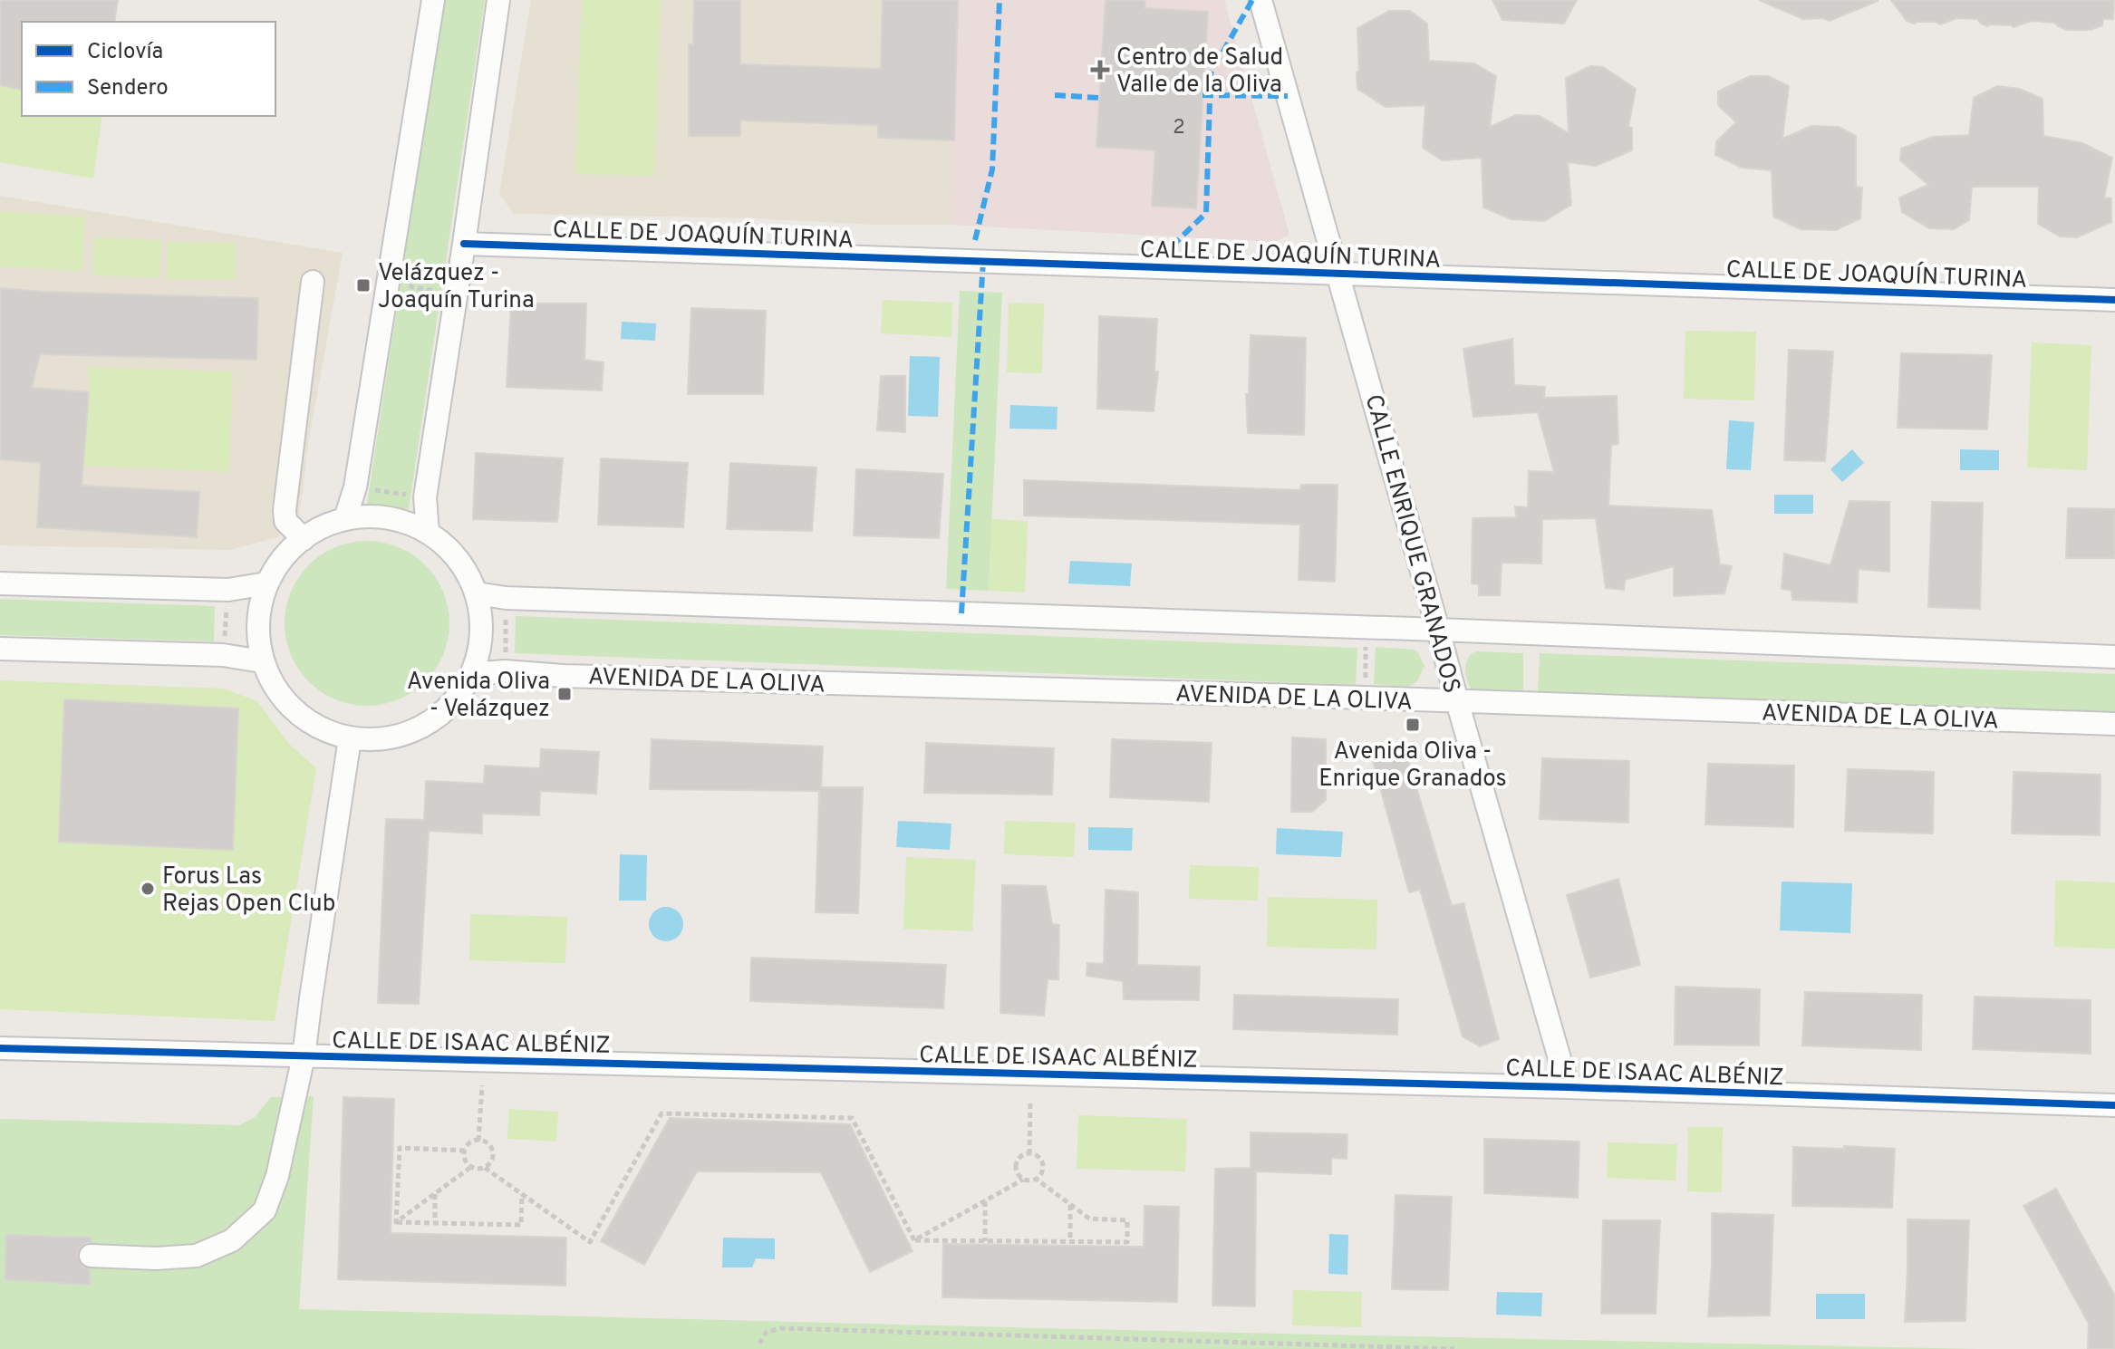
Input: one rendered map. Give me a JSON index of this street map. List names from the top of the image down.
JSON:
{
  "streets": {
    "street": [
      "CALLE DE JOAQUÍN TURINA",
      "CALLE ENRIQUE GRANADOS",
      "AVENIDA DE LA OLIVA",
      "CALLE DE ISAAC ALBÉNIZ"
    ]
  },
  "crossings": [
    ["CALLE DE JOAQUÍN TURINA", "CALLE ENRIQUE GRANADOS"],
    ["CALLE ENRIQUE GRANADOS", "AVENIDA DE LA OLIVA"],
    ["CALLE ENRIQUE GRANADOS", "CALLE DE ISAAC ALBÉNIZ"]
  ],
  "places": {
    "health": ["Centro de Salud Valle de la Oliva"],
    "transit": ["Velázquez - Joaquín Turina", "Avenida Oliva - Velázquez", "Avenida Oliva - Enrique Granados"],
    "other": ["Forus Las Rejas Open Club"]
  },
  "house_numbers": ["2"],
  "legend": ["Ciclovía", "Sendero"]
}
